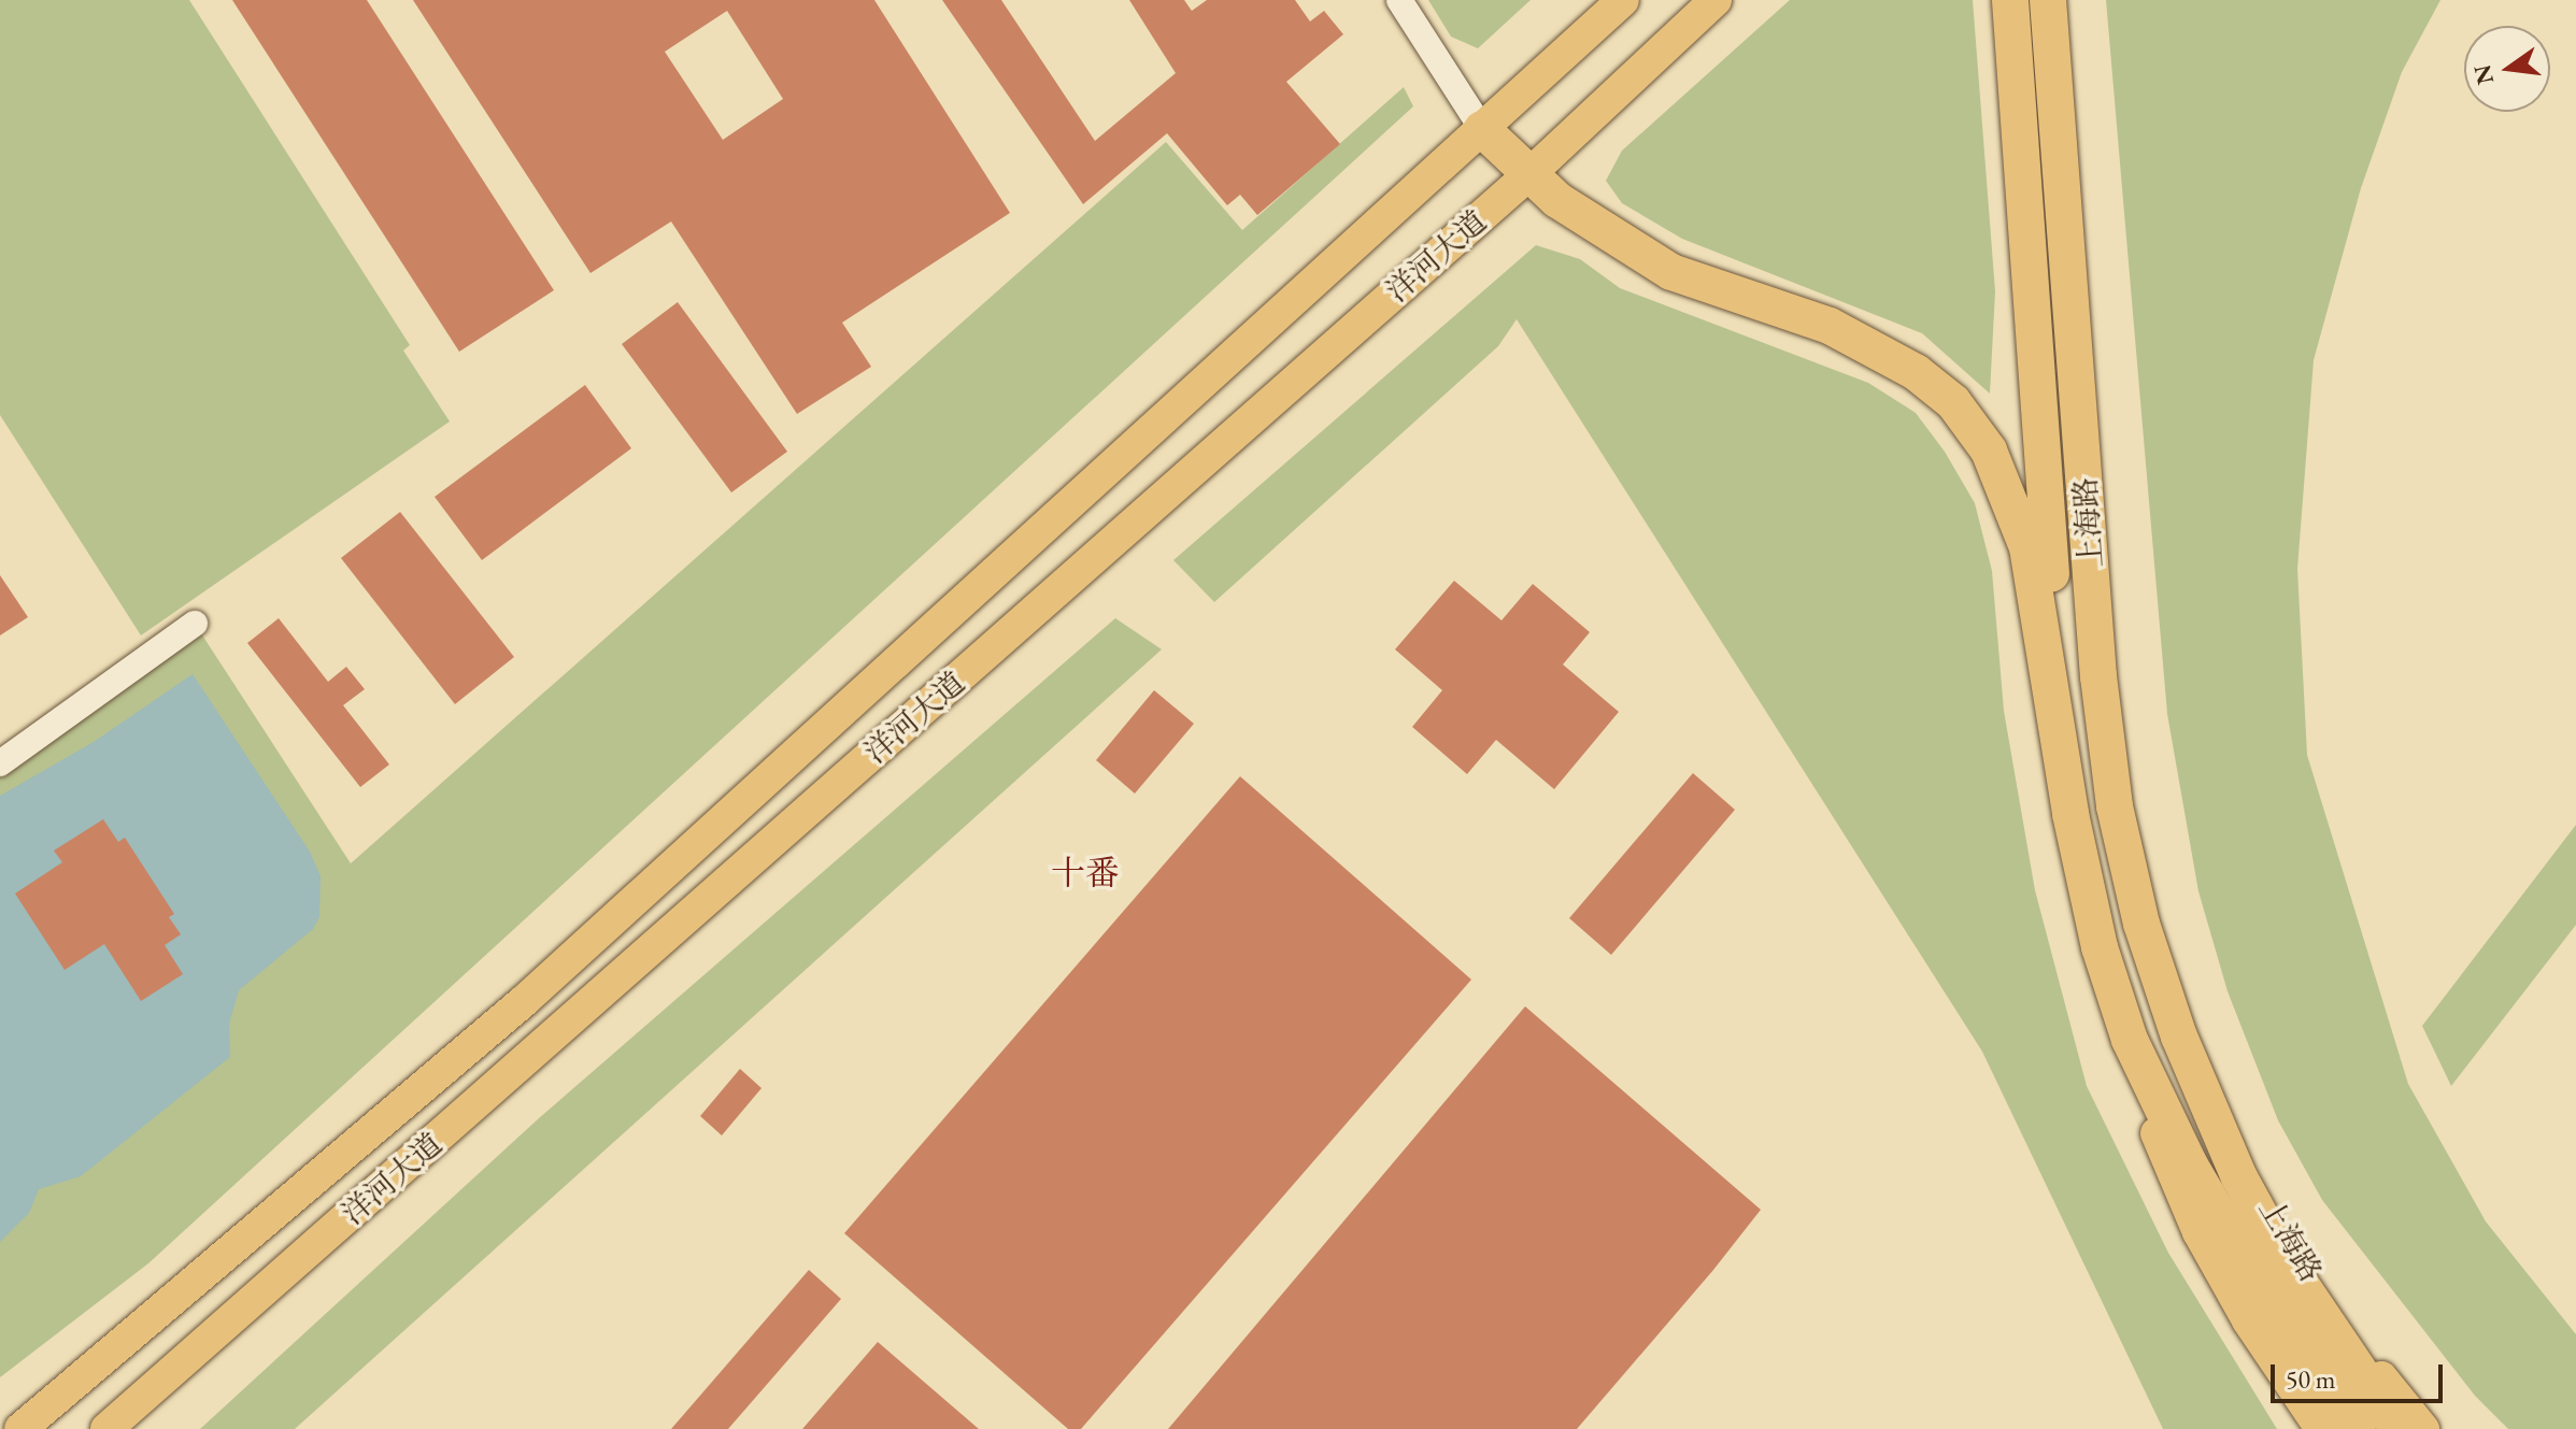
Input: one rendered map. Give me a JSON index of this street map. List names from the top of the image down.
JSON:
{
  "streets": {
    "highway": ["上海路"],
    "main road": ["洋河大道"]
  },
  "crossings": [
    ["洋河大道", "上海路"]
  ],
  "districts": ["十番"],
  "scale_bar": "50 m",
  "north": "left"
}
